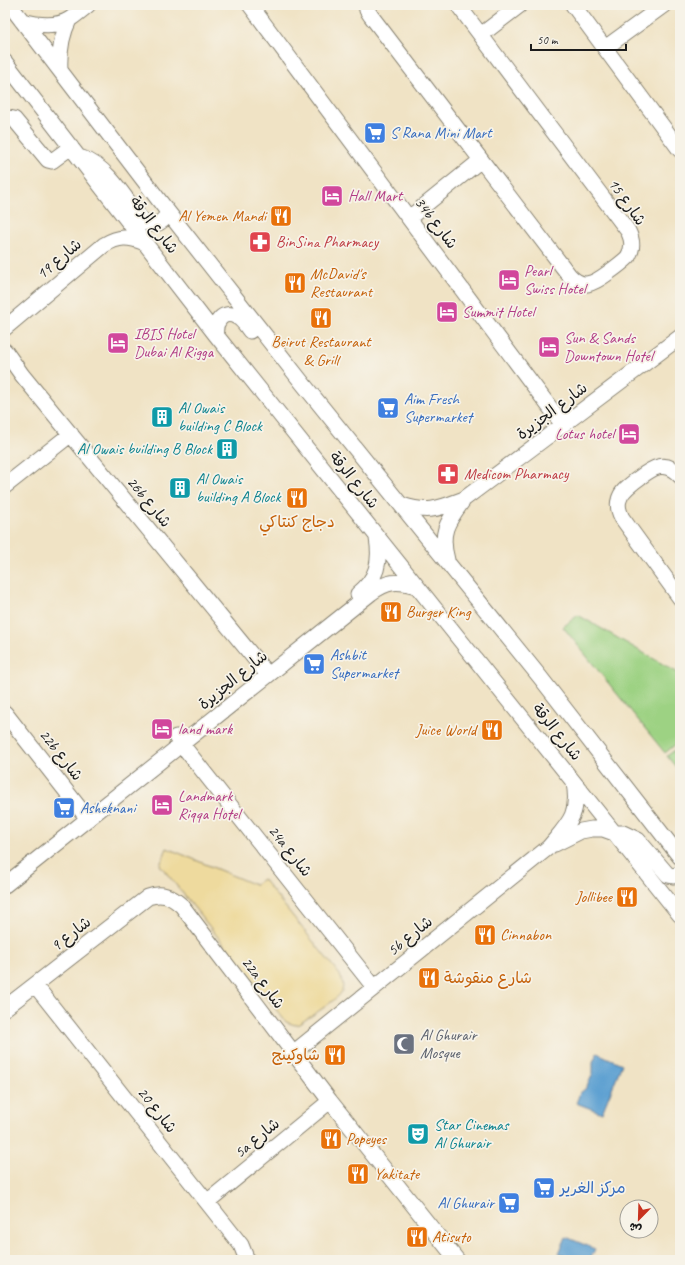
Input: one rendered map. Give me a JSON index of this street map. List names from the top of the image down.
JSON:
{
  "streets": {
    "street": [
      "شارع 15",
      "34b شارع",
      "شارع الرقة",
      "شارع 19",
      "شارع الجزيرة",
      "26b شارع",
      "22b شارع",
      "24a شارع",
      "شارع 9",
      "5b شارع",
      "22a شارع",
      "شارع 20",
      "5a شارع"
    ]
  },
  "crossings": [
    ["34b شارع", "شارع الجزيرة"],
    ["شارع الرقة", "شارع 19"],
    ["شارع الرقة", "شارع الجزيرة"],
    ["شارع الرقة", "5b شارع"],
    ["شارع الجزيرة", "26b شارع"],
    ["شارع الجزيرة", "22b شارع"],
    ["شارع الجزيرة", "24a شارع"],
    ["24a شارع", "5b شارع"],
    ["شارع 9", "22a شارع"],
    ["شارع 9", "شارع 20"],
    ["5b شارع", "22a شارع"],
    ["22a شارع", "5a شارع"],
    ["شارع 20", "5a شارع"]
  ],
  "places": {
    "supermarket": [
      "S Rana Mini Mart",
      "Aim Fresh Supermarket",
      "Ashbit Supermarket",
      "Asheknani",
      "مركز الغرير",
      "Al Ghurair"
    ],
    "hotel": [
      "Hall Mart",
      "Pearl Swiss Hotel",
      "Summit Hotel",
      "IBIS Hotel Dubai Al Rigga",
      "Sun & Sands Downtown Hotel",
      "Lotus hotel",
      "land mark",
      "Landmark Riqqa Hotel"
    ],
    "restaurant": [
      "Al Yemen Mandi",
      "McDavid's Restaurant",
      "Beirut Restaurant & Grill",
      "دجاج كنتاكي",
      "Burger King",
      "Juice World",
      "Jollibee",
      "Cinnabon",
      "شارع منقوشة",
      "شاوكينج",
      "Popeyes",
      "Yakitate",
      "Atisuto"
    ],
    "pharmacy": ["BinSina Pharmacy", "Medicom Pharmacy"],
    "building": ["Al Owais building C Block", "Al Owais building B Block", "Al Owais building A Block"],
    "mosque": ["Al Ghurair Mosque"],
    "theatre": ["Star Cinemas Al Ghurair"]
  },
  "scale_bar": "50 m",
  "north": "bottom left"
}
